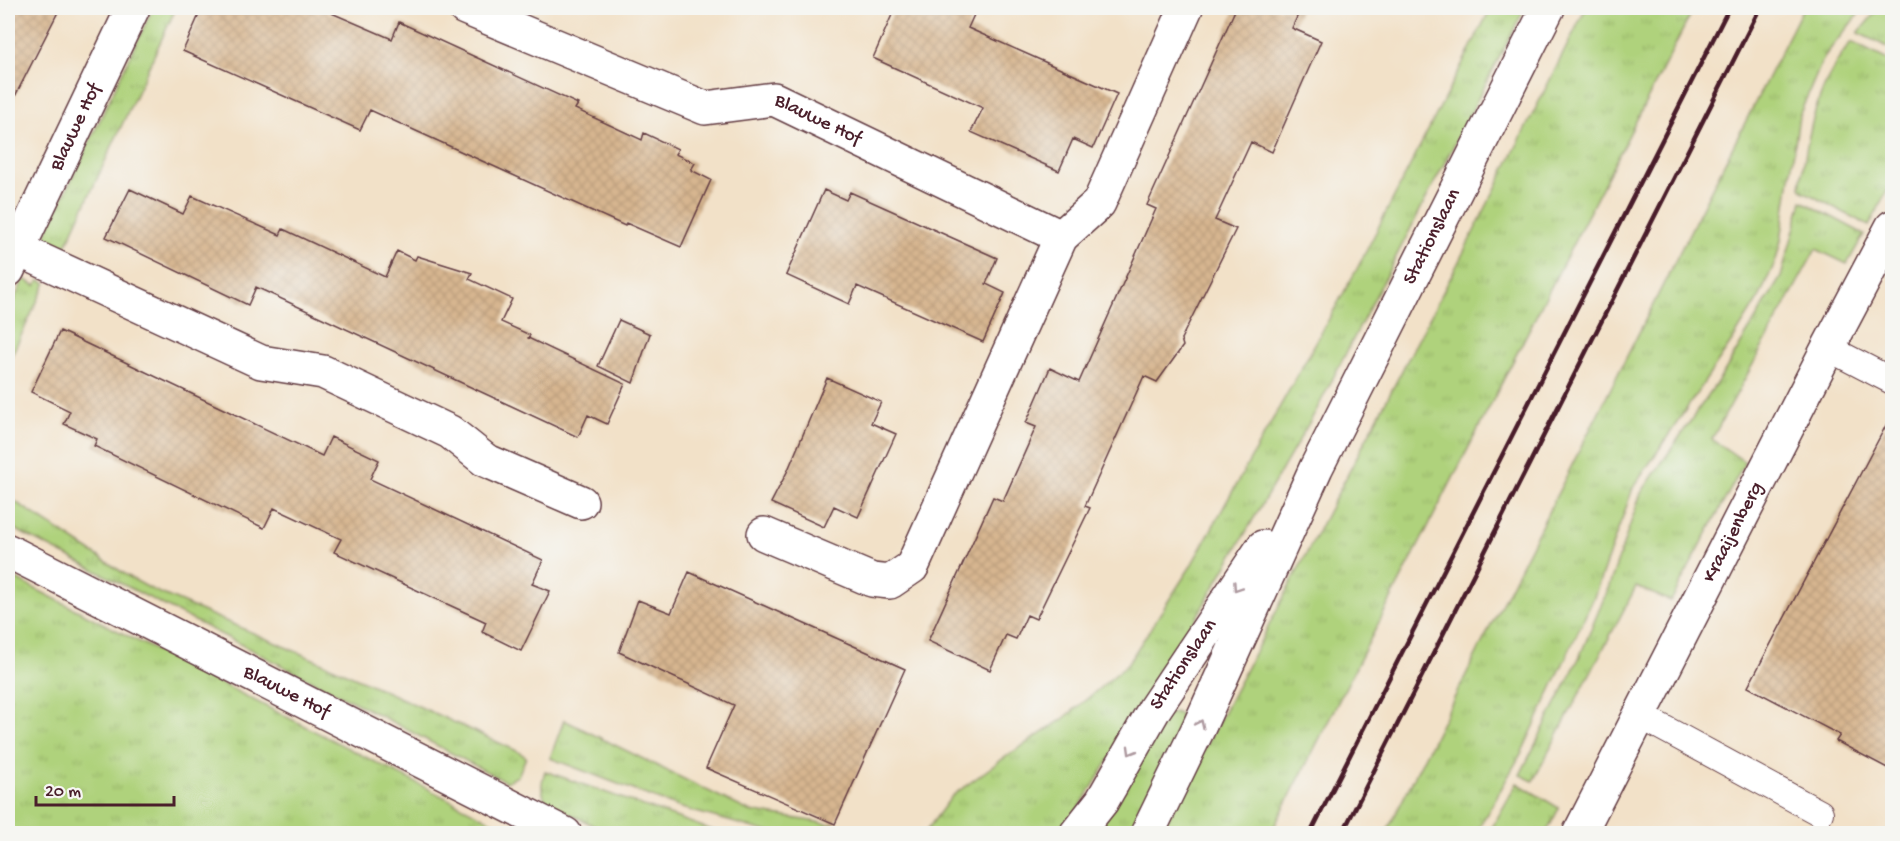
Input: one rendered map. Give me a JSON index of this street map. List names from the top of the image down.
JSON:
{
  "streets": {
    "street": ["Blauwe Hof", "Stationslaan", "Kraaijenberg"]
  },
  "scale_bar": "20 m"
}
